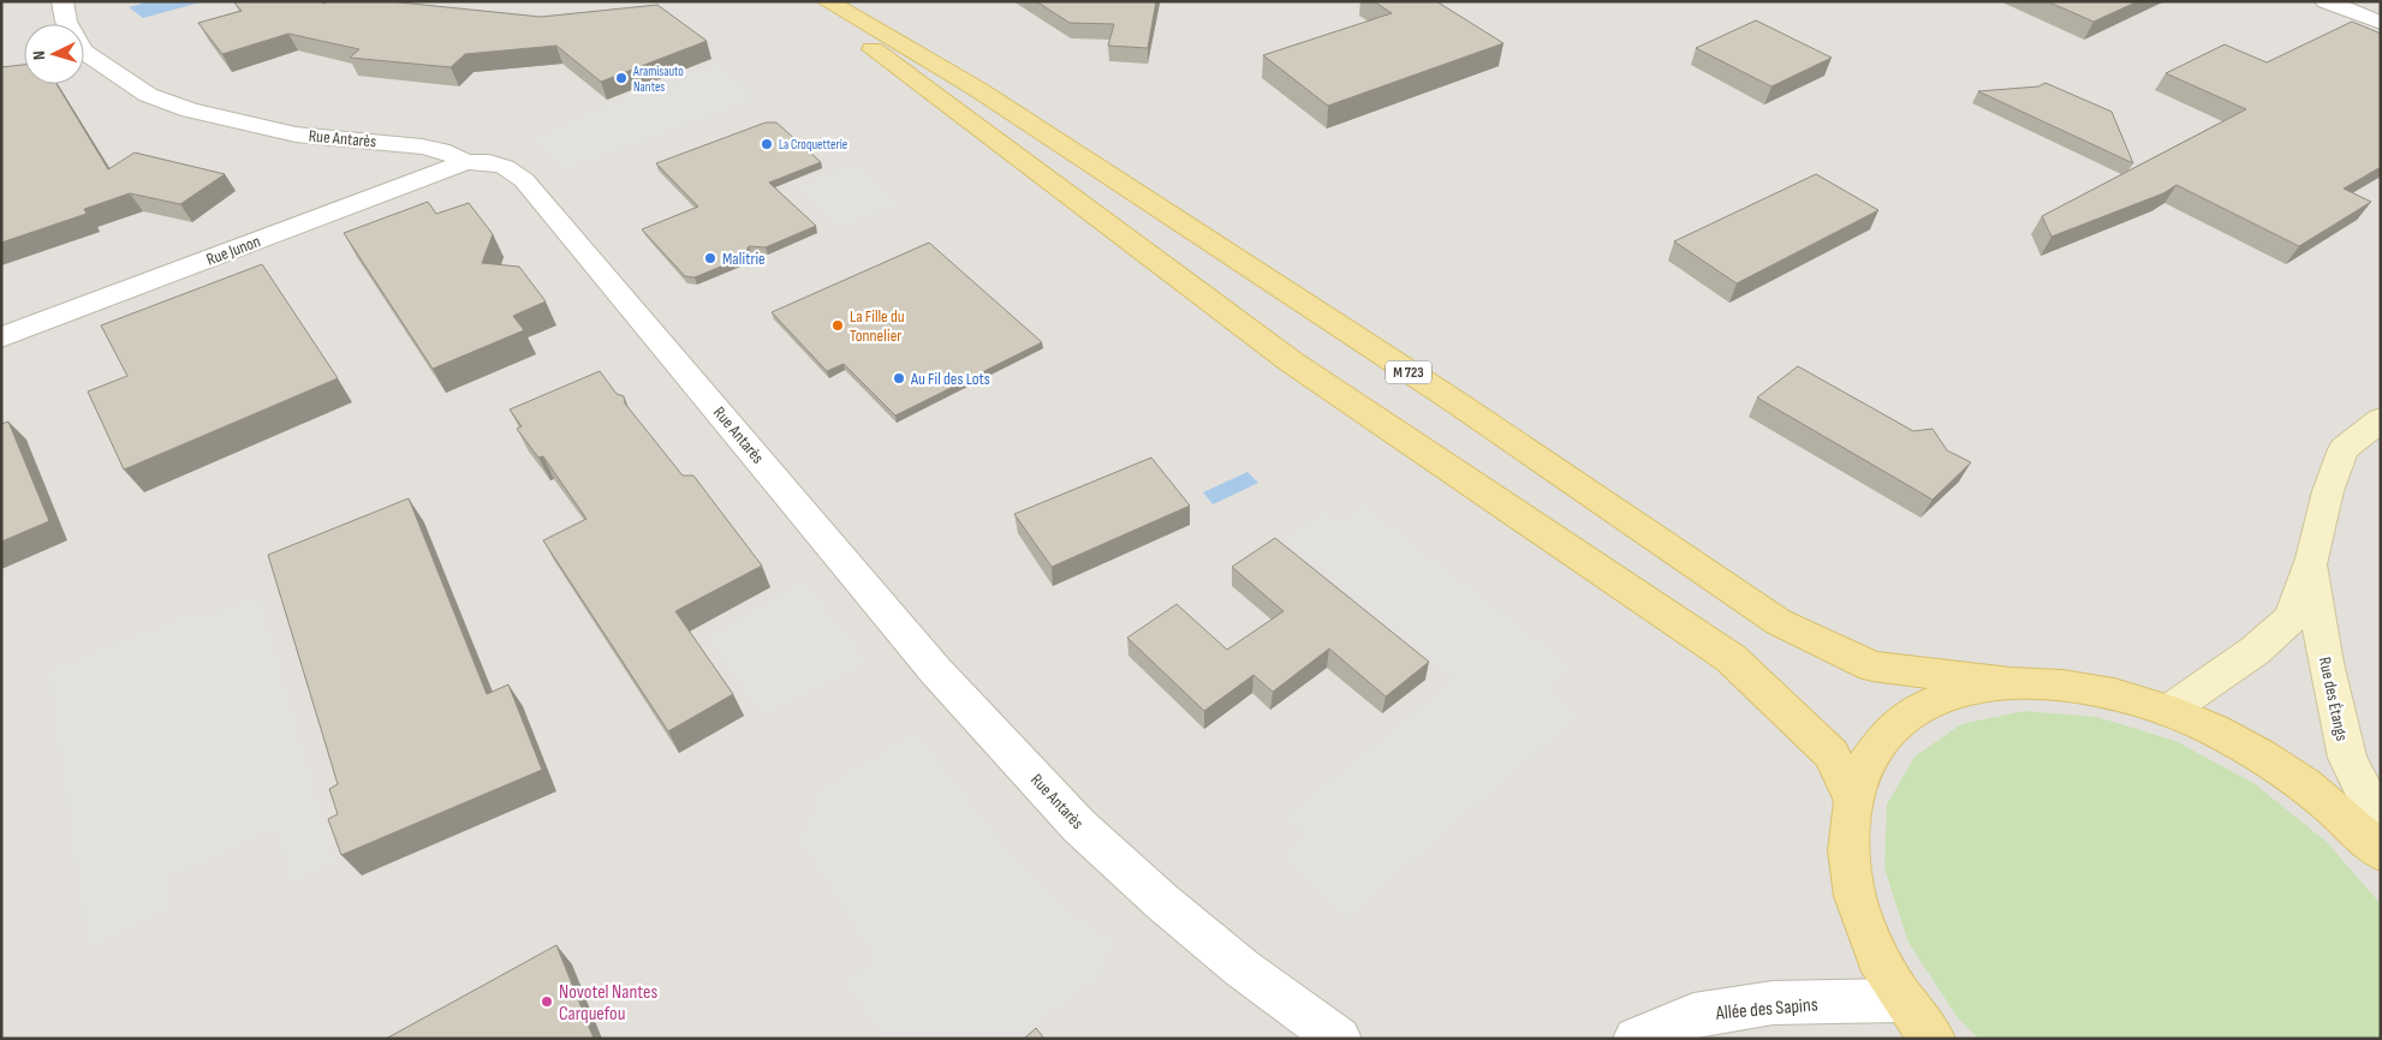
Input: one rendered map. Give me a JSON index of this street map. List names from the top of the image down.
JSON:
{
  "streets": {
    "main road": ["M 723", "Rue des Étangs"],
    "street": ["Rue Antarès", "Rue Junon", "Allée des Sapins"]
  },
  "crossings": [
    ["Rue Antarès", "Rue Junon"]
  ],
  "places": [
    "Aramisauto Nantes",
    "La Croquetterie",
    "Malitrie",
    "La Fille du Tonnelier",
    "Au Fil des Lots",
    "Novotel Nantes Carquefou"
  ],
  "north": "left"
}
